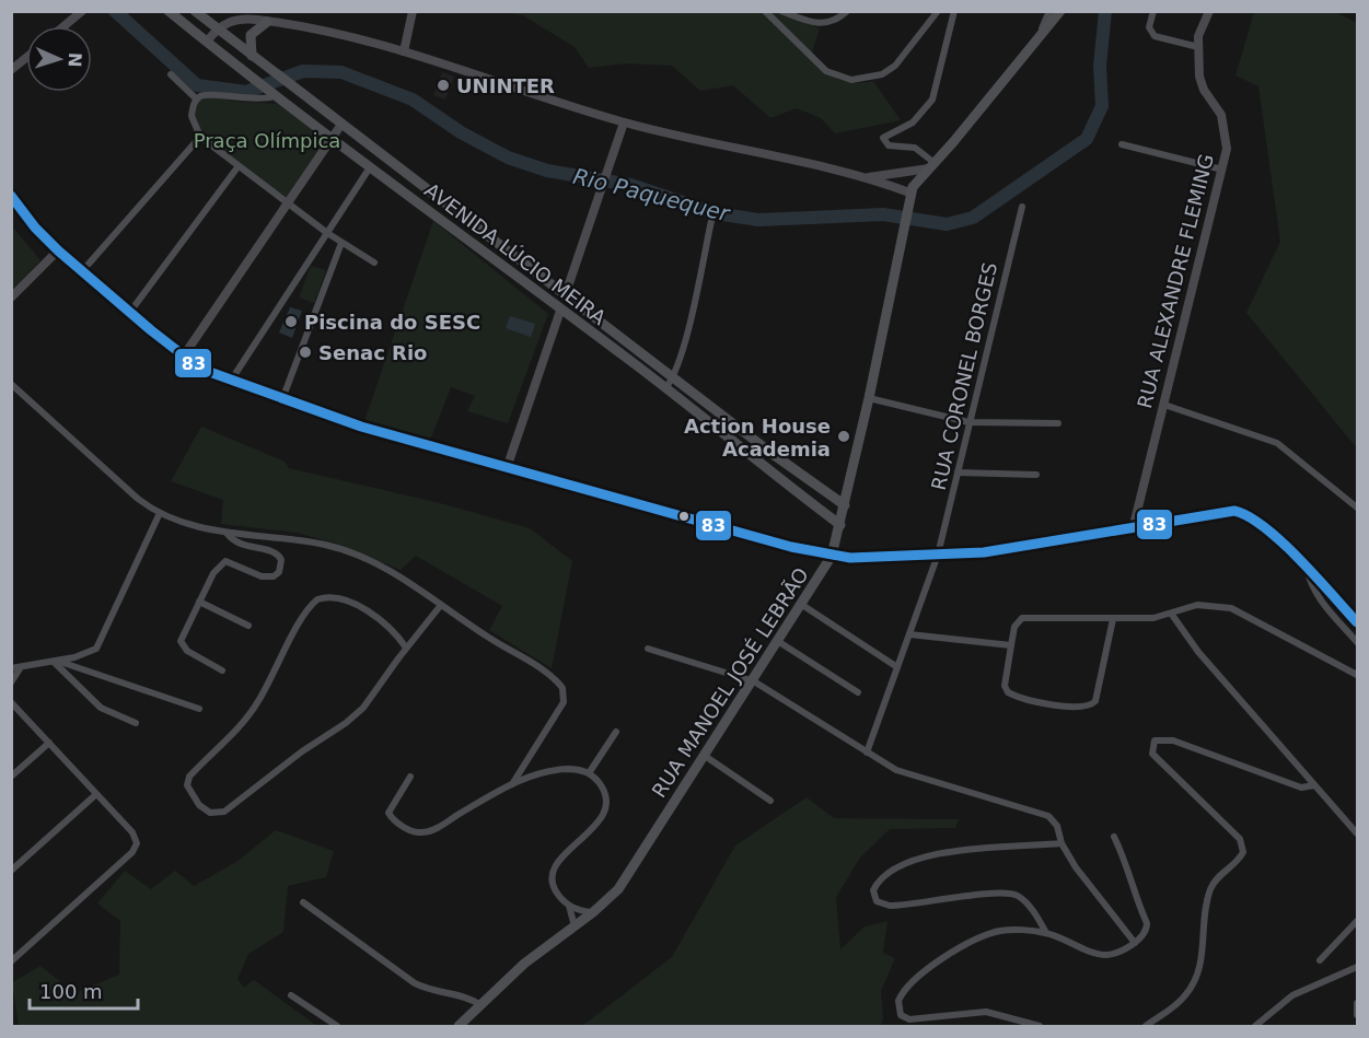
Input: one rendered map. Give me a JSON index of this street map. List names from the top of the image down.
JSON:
{
  "streets": {
    "main road": ["AVENIDA LÚCIO MEIRA", "RUA ALEXANDRE FLEMING", "RUA MANOEL JOSÉ LEBRÃO"],
    "street": ["RUA CORONEL BORGES"]
  },
  "crossings": [
    ["AVENIDA LÚCIO MEIRA", "RUA MANOEL JOSÉ LEBRÃO"]
  ],
  "water": ["Rio Paquequer"],
  "parks": ["Praça Olímpica"],
  "places": [
    "UNINTER",
    "Piscina do SESC",
    "Senac Rio",
    "Action House Academia"
  ],
  "lines": ["transit line 83"],
  "scale_bar": "100 m",
  "north": "right"
}
